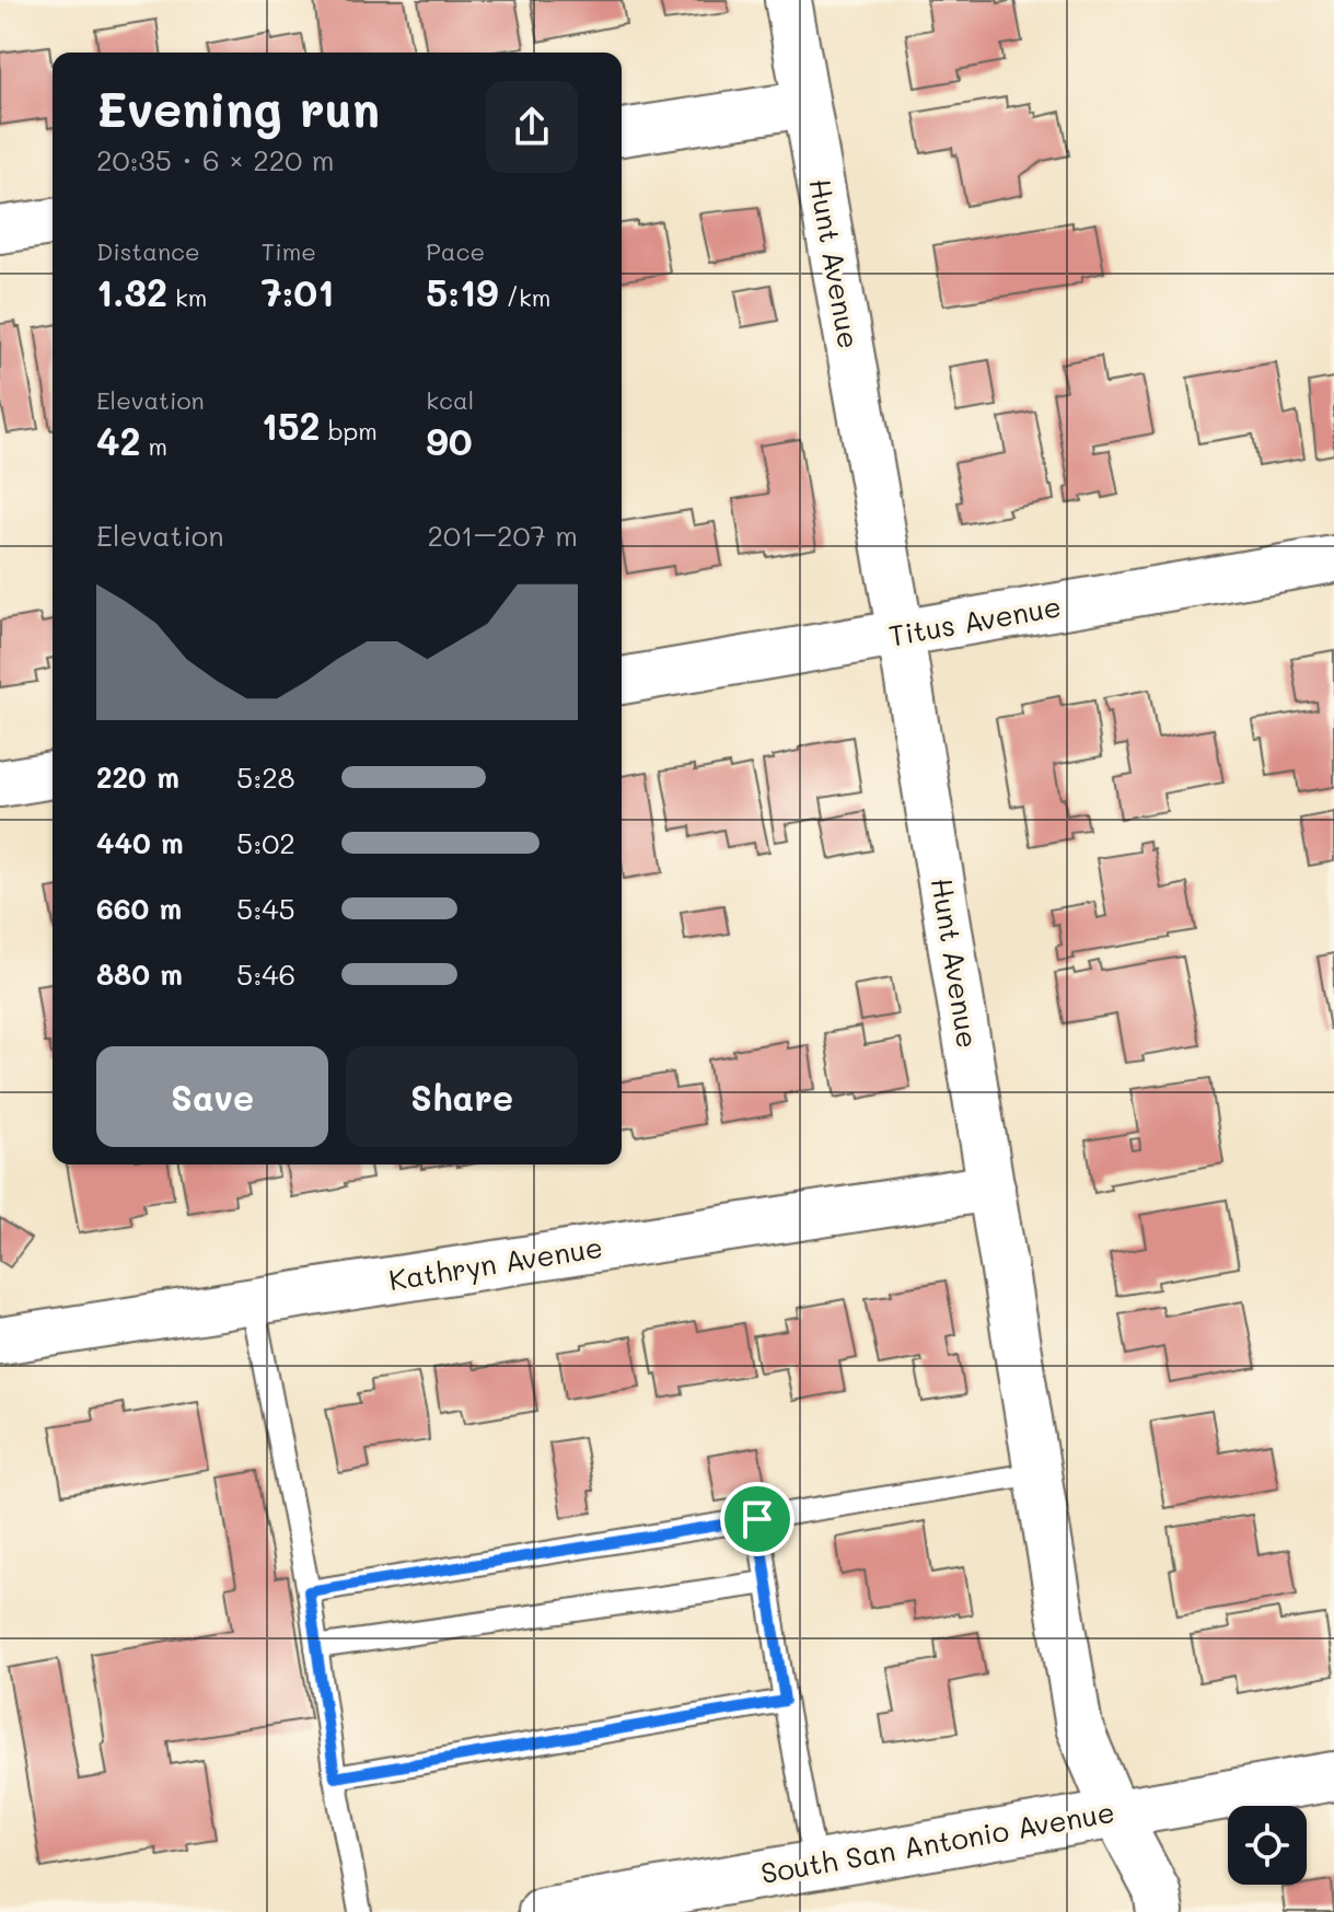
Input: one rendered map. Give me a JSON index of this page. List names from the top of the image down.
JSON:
{
  "streets": {
    "street": [
      "Hunt Avenue",
      "Titus Avenue",
      "Kathryn Avenue",
      "South San Antonio Avenue"
    ]
  },
  "crossings": [
    ["Hunt Avenue", "Titus Avenue"],
    ["Hunt Avenue", "Kathryn Avenue"],
    ["Hunt Avenue", "South San Antonio Avenue"]
  ],
  "page": {
    "heading": ["Evening run", "20:35 · 6 × 220 m"],
    "stats": [
      ["Distance", "1.32 km"],
      ["Time", "7:01"],
      ["Pace", "5:19 /km"],
      ["Elevation", "42 m"],
      ["152 bpm"],
      ["kcal", "90"]
    ],
    "chart": ["Elevation", "201–207 m"],
    "list": [
      {
        "name": "220 m",
        "note": "5:28"
      },
      {
        "name": "440 m",
        "note": "5:02"
      },
      {
        "name": "660 m",
        "note": "5:45"
      },
      {
        "name": "880 m",
        "note": "5:46"
      }
    ],
    "buttons": ["Save", "Share"]
  }
}
